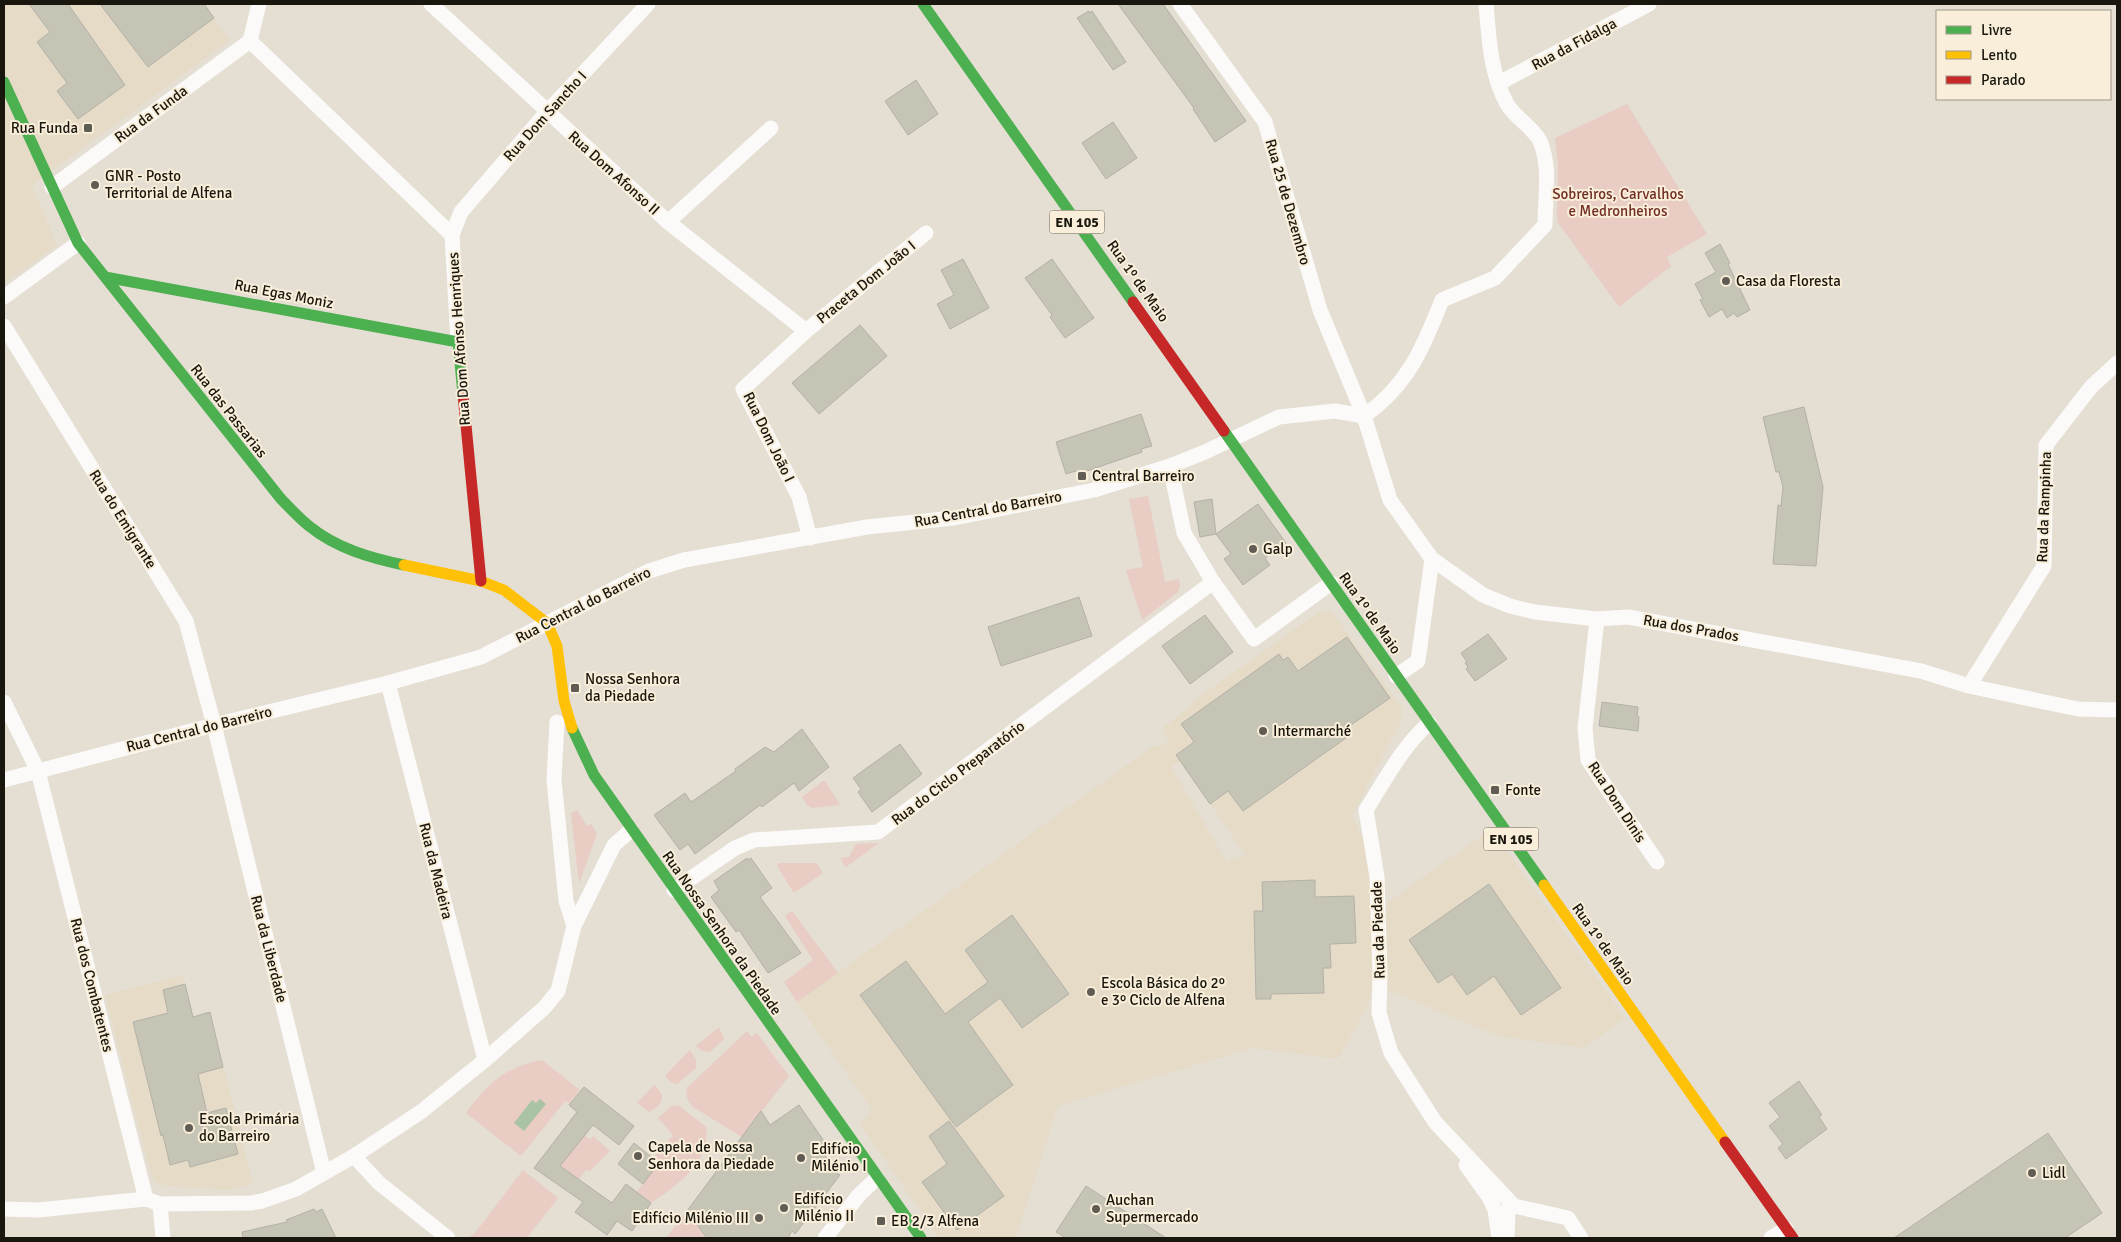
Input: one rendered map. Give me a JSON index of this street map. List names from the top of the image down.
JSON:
{
  "streets": {
    "street": [
      "Rua da Fidalga",
      "Rua da Funda",
      "Rua Dom Sancho I",
      "Rua Dom Afonso II",
      "Rua 25 de Dezembro",
      "EN 105",
      "Rua 1º de Maio",
      "Praceta Dom João I",
      "Rua Egas Moniz",
      "Rua Dom Afonso Henriques",
      "Rua das Passarias",
      "Rua Dom João I",
      "Rua da Rampinha",
      "Rua Central do Barreiro",
      "Rua do Emigrante",
      "Rua dos Prados",
      "Rua do Ciclo Preparatório",
      "Rua Dom Dinis",
      "Rua da Madeira",
      "Rua da Piedade",
      "Rua Nossa Senhora da Piedade",
      "Rua da Liberdade",
      "Rua dos Combatentes"
    ]
  },
  "crossings": [
    ["Rua da Funda", "Rua Dom Afonso Henriques"],
    ["Rua da Funda", "Rua das Passarias"],
    ["Rua Dom Sancho I", "Rua Dom Afonso II"],
    ["Rua Dom Sancho I", "Rua Dom Afonso Henriques"],
    ["Rua Dom Afonso II", "Praceta Dom João I"],
    ["Rua Dom Afonso II", "Rua Dom João I"],
    ["Rua 25 de Dezembro", "Rua Central do Barreiro"],
    ["Rua 25 de Dezembro", "Rua dos Prados"],
    ["Rua 1º de Maio", "Rua Central do Barreiro"],
    ["Rua 1º de Maio", "Rua da Piedade"],
    ["Praceta Dom João I", "Rua Dom João I"],
    ["Rua Egas Moniz", "Rua Dom Afonso Henriques"],
    ["Rua Egas Moniz", "Rua das Passarias"],
    ["Rua Dom Afonso Henriques", "Rua das Passarias"],
    ["Rua das Passarias", "Rua Central do Barreiro"],
    ["Rua das Passarias", "Rua Nossa Senhora da Piedade"],
    ["Rua Dom João I", "Rua Central do Barreiro"],
    ["Rua da Rampinha", "Rua dos Prados"],
    ["Rua Central do Barreiro", "Rua do Emigrante"],
    ["Rua Central do Barreiro", "Rua dos Prados"],
    ["Rua Central do Barreiro", "Rua da Madeira"],
    ["Rua Central do Barreiro", "Rua Nossa Senhora da Piedade"],
    ["Rua Central do Barreiro", "Rua da Liberdade"],
    ["Rua Central do Barreiro", "Rua dos Combatentes"],
    ["Rua do Emigrante", "Rua da Liberdade"],
    ["Rua dos Prados", "Rua Dom Dinis"],
    ["Rua do Ciclo Preparatório", "Rua Nossa Senhora da Piedade"]
  ],
  "parks": ["Sobreiros, Carvalhos e Medronheiros"],
  "places": {
    "transit": [
      "Rua Funda",
      "Central Barreiro",
      "Nossa Senhora da Piedade",
      "Fonte",
      "EB 2/3 Alfena"
    ],
    "other": [
      "GNR - Posto Territorial de Alfena",
      "Casa da Floresta",
      "Galp",
      "Intermarché",
      "Escola Básica do 2º e 3º Ciclo de Alfena",
      "Escola Primária do Barreiro",
      "Capela de Nossa Senhora da Piedade",
      "Edifício Milénio I",
      "Lidl",
      "Edifício Milénio II",
      "Auchan Supermercado",
      "Edifício Milénio III"
    ]
  },
  "legend": ["Livre", "Lento", "Parado"]
}
